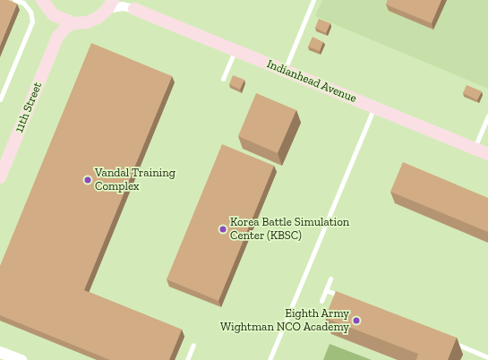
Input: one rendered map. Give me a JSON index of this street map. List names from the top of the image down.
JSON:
{
  "streets": {
    "main road": ["Indianhead Avenue", "11th Street"]
  },
  "places": ["Vandal Training Complex", "Korea Battle Simulation Center (KBSC)", "Eighth Army Wightman NCO Academy"]
}
